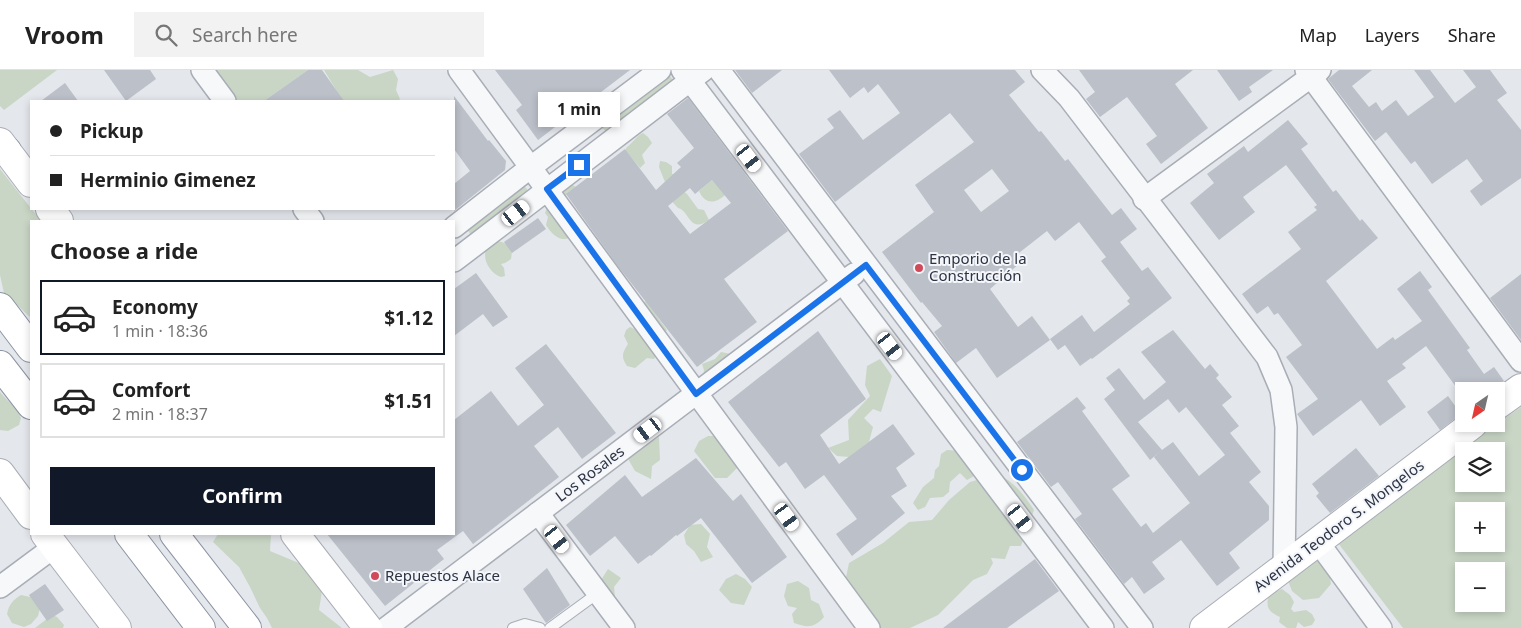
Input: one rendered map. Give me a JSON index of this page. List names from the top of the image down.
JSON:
{
  "streets": {
    "main road": ["Avenida Teodoro S. Mongelos"],
    "street": ["Los Rosales"]
  },
  "places": ["Emporio de la Construcción", "Repuestos Alace"],
  "north": "bottom left",
  "page": {
    "header": "Vroom",
    "search": "Search here",
    "nav": ["Map", "Layers", "Share"],
    "bubble": "1 min",
    "banner": ["Pickup", "Herminio Gimenez"],
    "heading": "Choose a ride",
    "list": [
      {
        "name": "Economy",
        "note": "1 min · 18:36",
        "value": "$1.12"
      },
      {
        "name": "Comfort",
        "note": "2 min · 18:37",
        "value": "$1.51"
      }
    ],
    "map_buttons": ["+", "−"],
    "buttons": "Confirm"
  }
}
